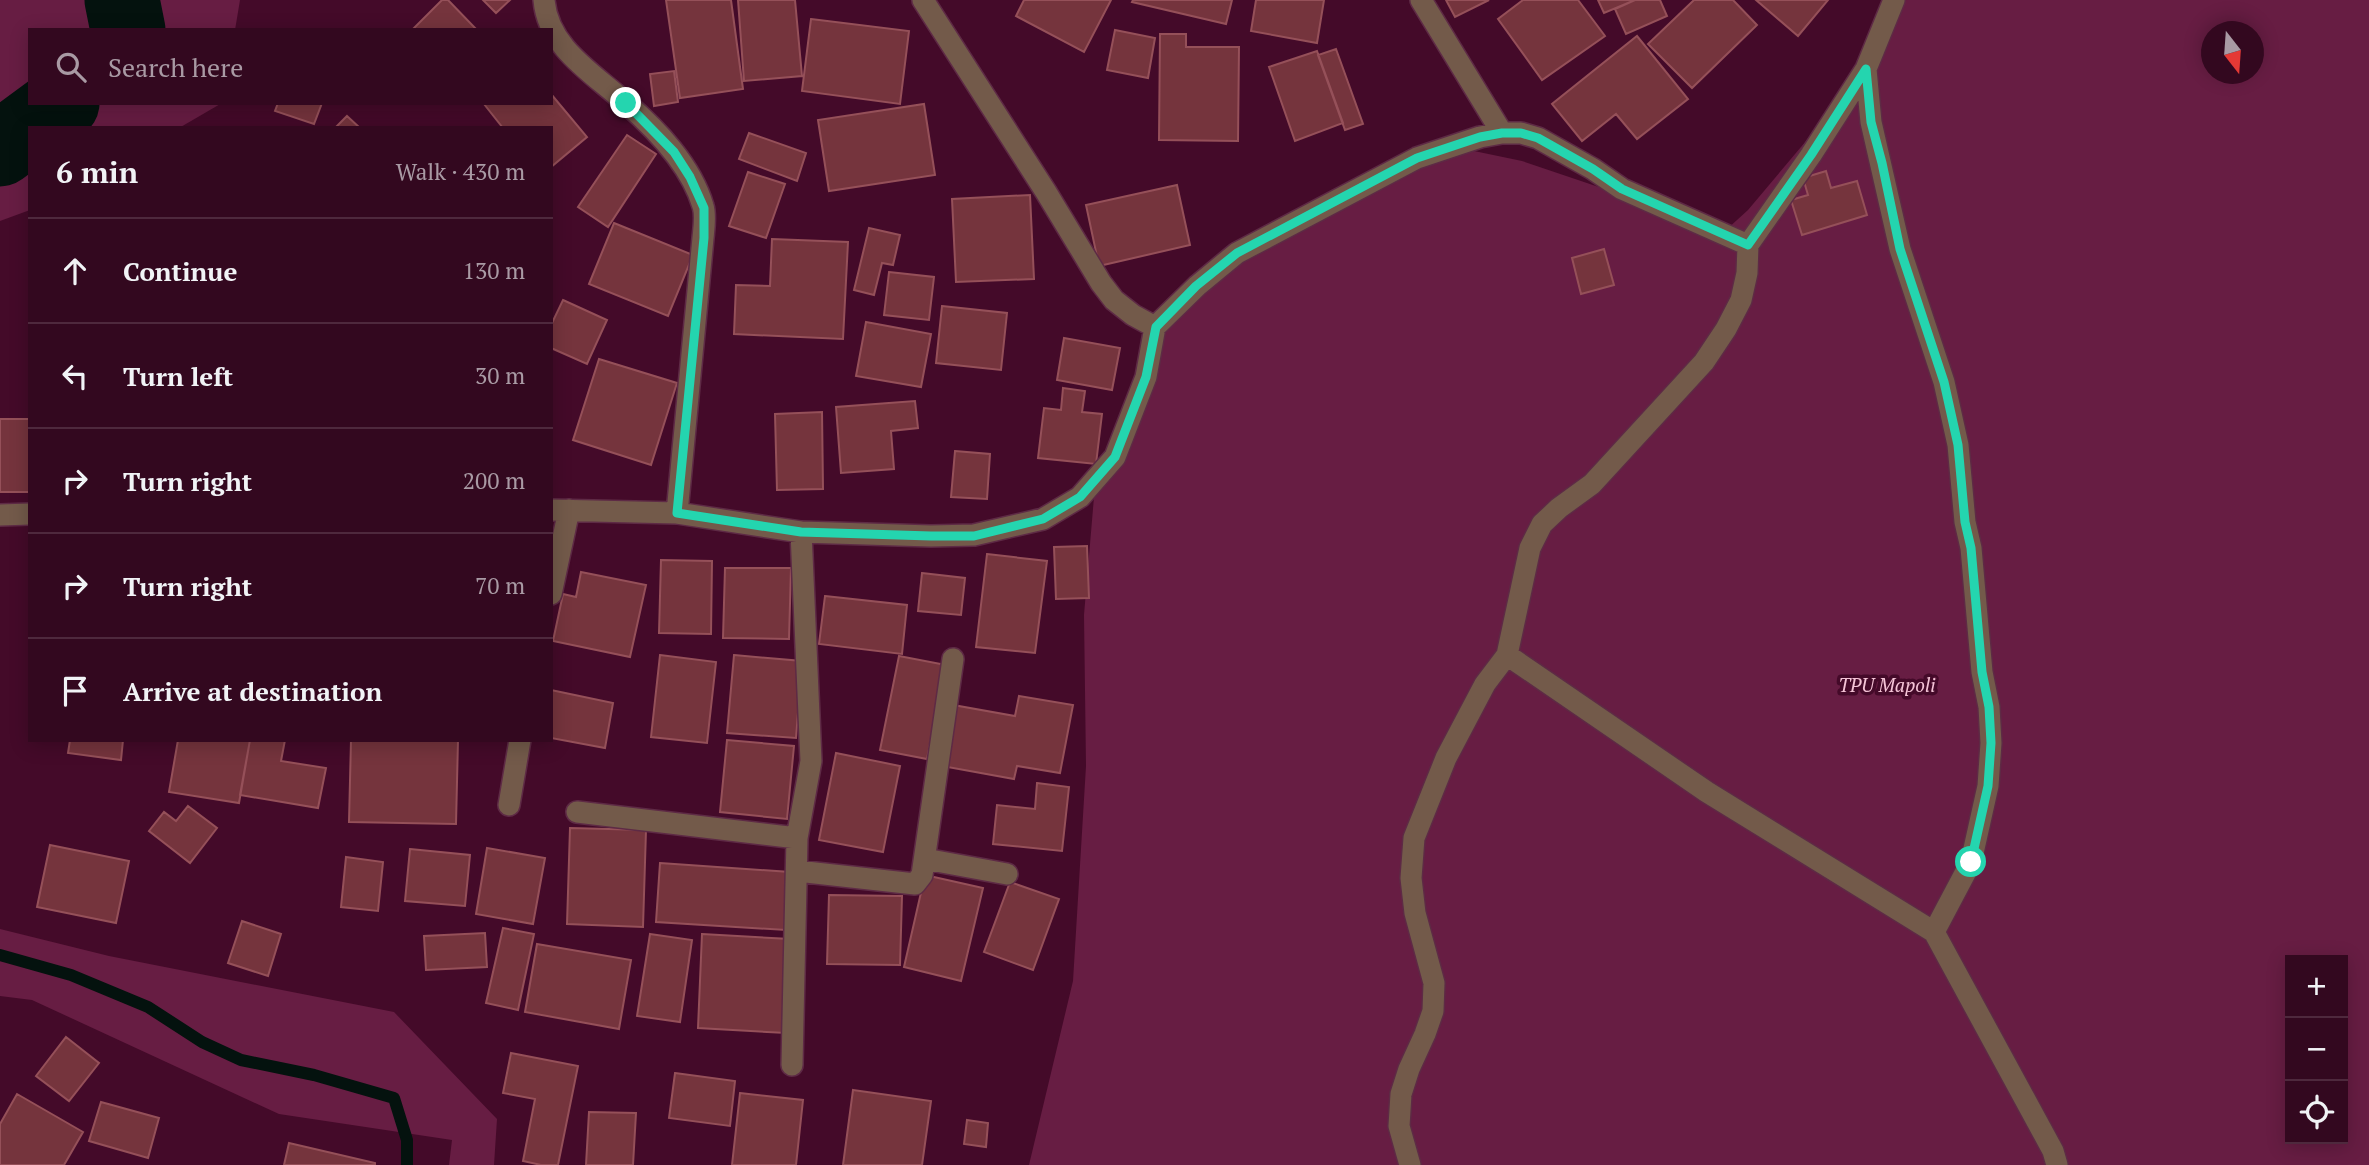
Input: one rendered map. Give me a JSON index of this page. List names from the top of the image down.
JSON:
{
  "parks": ["TPU Mapoli"],
  "north": "bottom",
  "page": {
    "search": "Search here",
    "heading": ["6 min", "Walk · 430 m"],
    "list": [
      ["Continue", "130 m"],
      ["Turn left", "30 m"],
      ["Turn right", "200 m"],
      ["Turn right", "70 m"],
      "Arrive at destination"
    ],
    "map_buttons": ["+", "−"]
  }
}
